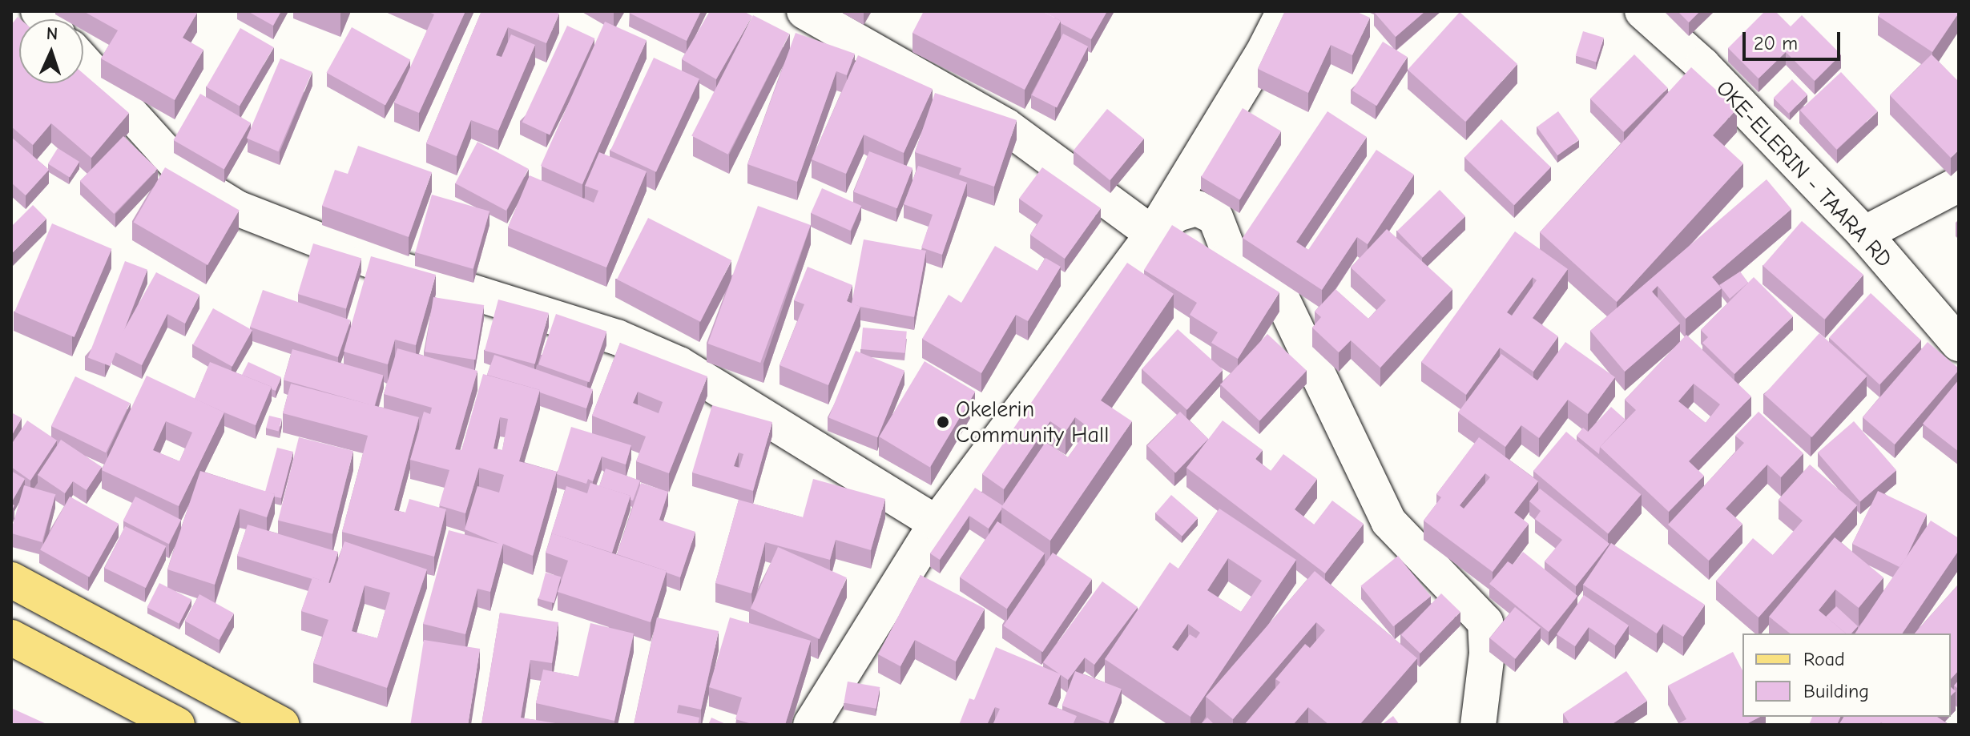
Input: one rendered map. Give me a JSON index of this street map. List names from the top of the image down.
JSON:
{
  "streets": {
    "street": ["OKE-ELERIN - TAARA RD"]
  },
  "places": ["Okelerin Community Hall"],
  "legend": ["Road", "Building"],
  "scale_bar": "20 m",
  "north": "top"
}
